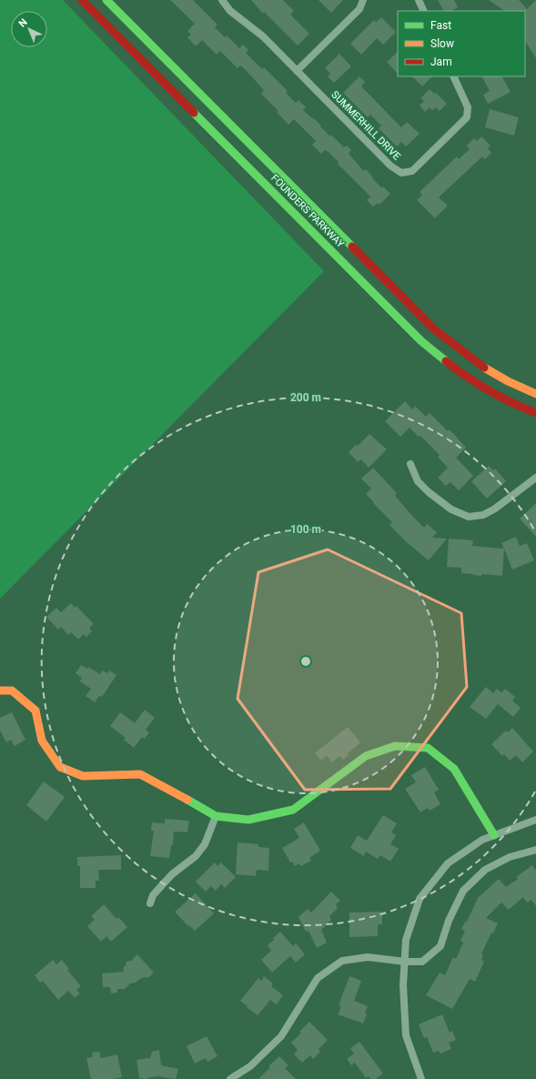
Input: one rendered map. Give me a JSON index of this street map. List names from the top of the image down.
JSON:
{
  "streets": {
    "main road": ["FOUNDERS PARKWAY"],
    "street": ["SUMMERHILL DRIVE"]
  },
  "legend": ["Fast", "Slow", "Jam"],
  "north": "top left",
  "rings": ["200 m", "100 m"]
}
